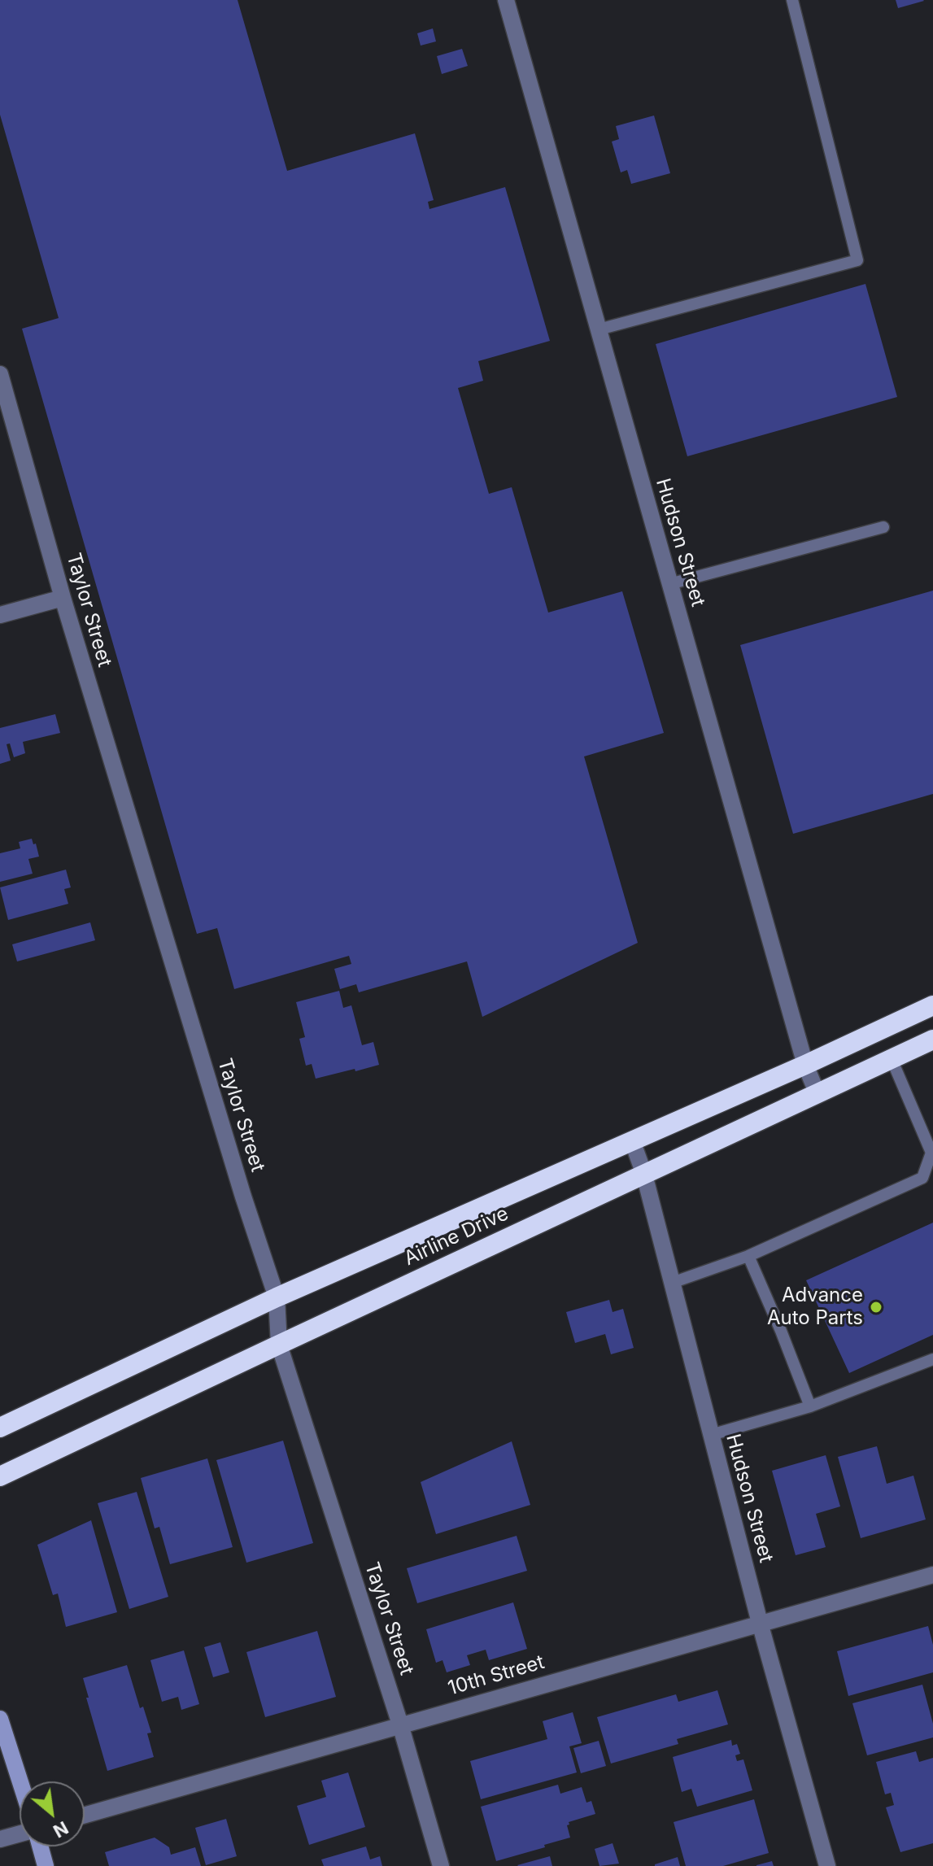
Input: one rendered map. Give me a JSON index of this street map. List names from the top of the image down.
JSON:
{
  "streets": {
    "highway": ["Airline Drive"],
    "street": ["Hudson Street", "Taylor Street", "10th Street"]
  },
  "crossings": [
    ["Hudson Street", "Airline Drive"],
    ["Hudson Street", "10th Street"],
    ["Taylor Street", "Airline Drive"],
    ["Taylor Street", "10th Street"]
  ],
  "places": ["Advance Auto Parts"],
  "north": "bottom right"
}
